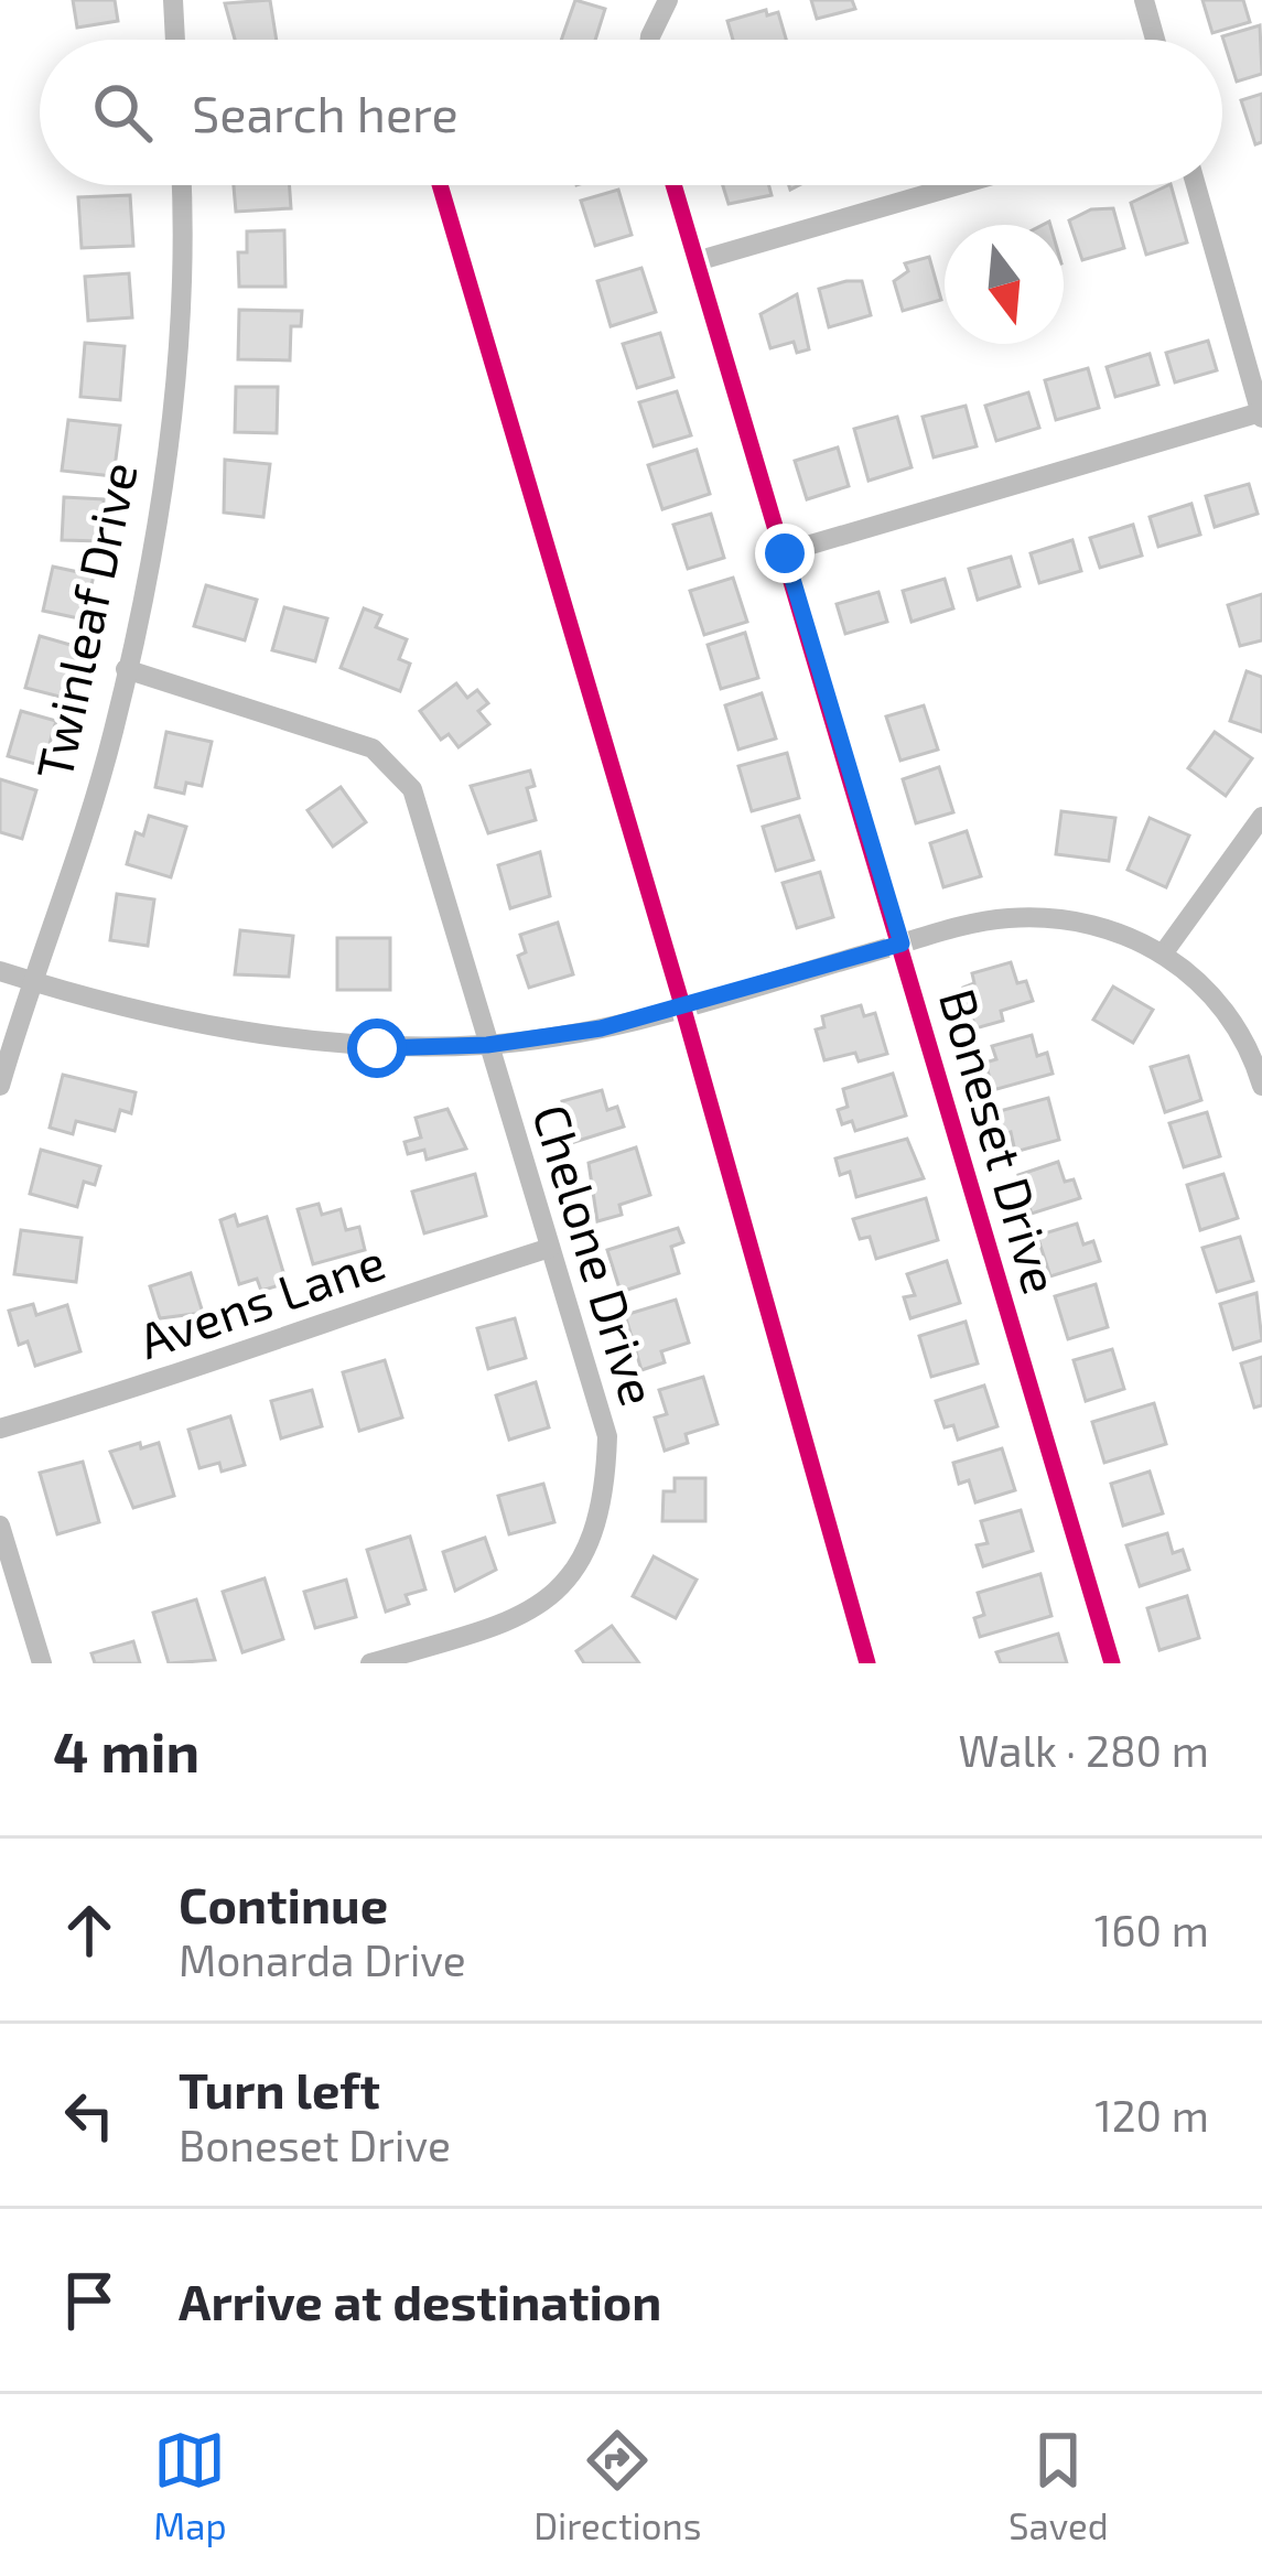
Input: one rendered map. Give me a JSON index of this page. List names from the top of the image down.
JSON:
{
  "streets": {
    "street": [
      "Twinleaf Drive",
      "Boneset Drive",
      "Chelone Drive",
      "Avens Lane"
    ]
  },
  "crossings": [
    ["Twinleaf Drive", "Chelone Drive"],
    ["Chelone Drive", "Avens Lane"]
  ],
  "north": "bottom",
  "page": {
    "search": "Search here",
    "heading": ["4 min", "Walk · 280 m"],
    "list": [
      ["Continue", "Monarda Drive", "160 m"],
      ["Turn left", "Boneset Drive", "120 m"],
      "Arrive at destination"
    ],
    "nav": ["Map", "Directions", "Saved"]
  }
}
